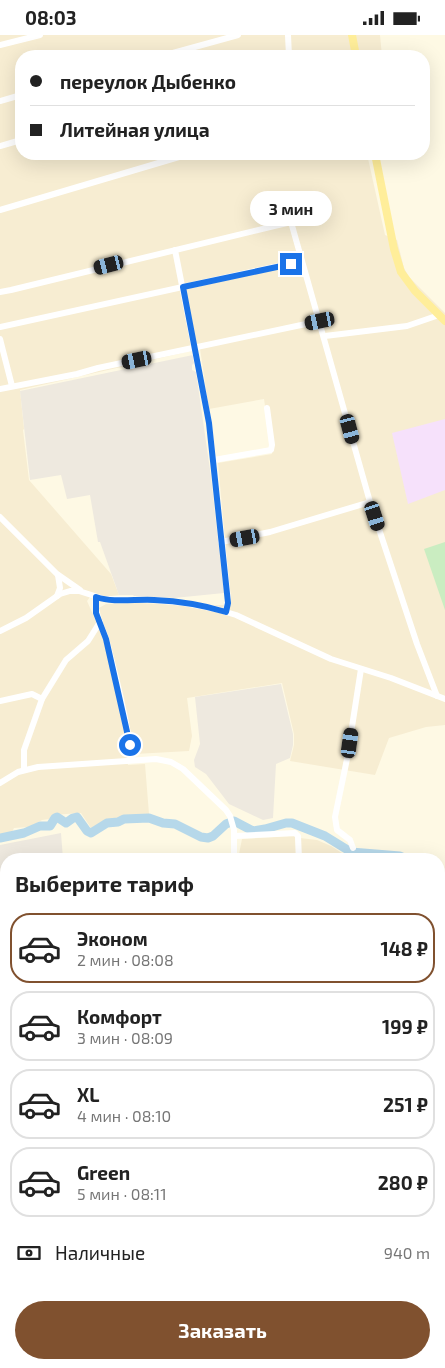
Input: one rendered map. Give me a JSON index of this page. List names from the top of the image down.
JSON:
{
  "page": {
    "status": "08:03",
    "banner": ["переулок Дыбенко", "Литейная улица"],
    "bubble": "3 мин",
    "heading": "Выберите тариф",
    "list": [
      {
        "name": "Эконом",
        "note": "2 мин · 08:08",
        "value": "148 ₽"
      },
      {
        "name": "Комфорт",
        "note": "3 мин · 08:09",
        "value": "199 ₽"
      },
      {
        "name": "XL",
        "note": "4 мин · 08:10",
        "value": "251 ₽"
      },
      {
        "name": "Green",
        "note": "5 мин · 08:11",
        "value": "280 ₽"
      }
    ],
    "pay": ["Наличные", "940 m"],
    "buttons": "Заказать"
  }
}
